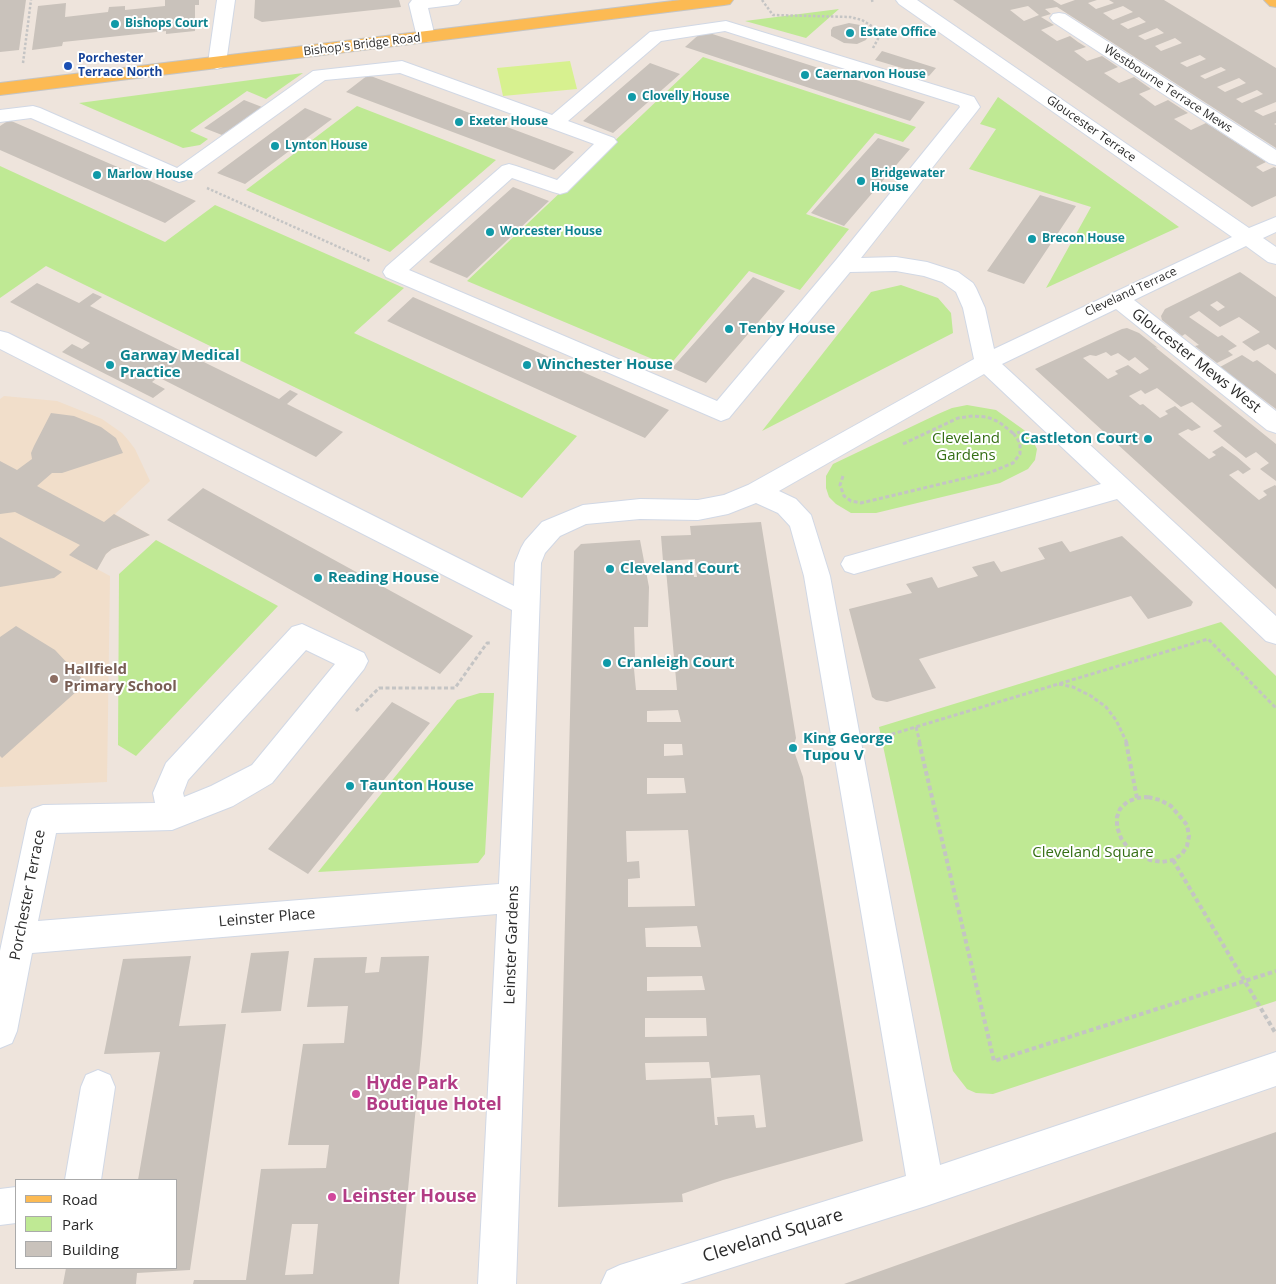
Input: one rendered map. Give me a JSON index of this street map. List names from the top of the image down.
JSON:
{
  "streets": {
    "main road": ["Bishop's Bridge Road"],
    "street": [
      "Westbourne Terrace Mews",
      "Gloucester Terrace",
      "Cleveland Terrace",
      "Gloucester Mews West",
      "Porchester Terrace",
      "Leinster Place",
      "Leinster Gardens",
      "Cleveland Square"
    ]
  },
  "crossings": [
    ["Gloucester Terrace", "Cleveland Terrace"],
    ["Cleveland Terrace", "Gloucester Mews West"],
    ["Porchester Terrace", "Leinster Place"],
    ["Leinster Place", "Leinster Gardens"]
  ],
  "parks": ["Cleveland Gardens", "Cleveland Square"],
  "places": [
    "Bishops Court",
    "Estate Office",
    "Porchester Terrace North",
    "Caernarvon House",
    "Clovelly House",
    "Exeter House",
    "Lynton House",
    "Marlow House",
    "Bridgewater House",
    "Worcester House",
    "Brecon House",
    "Tenby House",
    "Garway Medical Practice",
    "Winchester House",
    "Castleton Court",
    "Cleveland Court",
    "Reading House",
    "Cranleigh Court",
    "Hallfield Primary School",
    "King George Tupou V",
    "Taunton House",
    "Hyde Park Boutique Hotel",
    "Leinster House"
  ],
  "legend": ["Road", "Park", "Building"]
}
